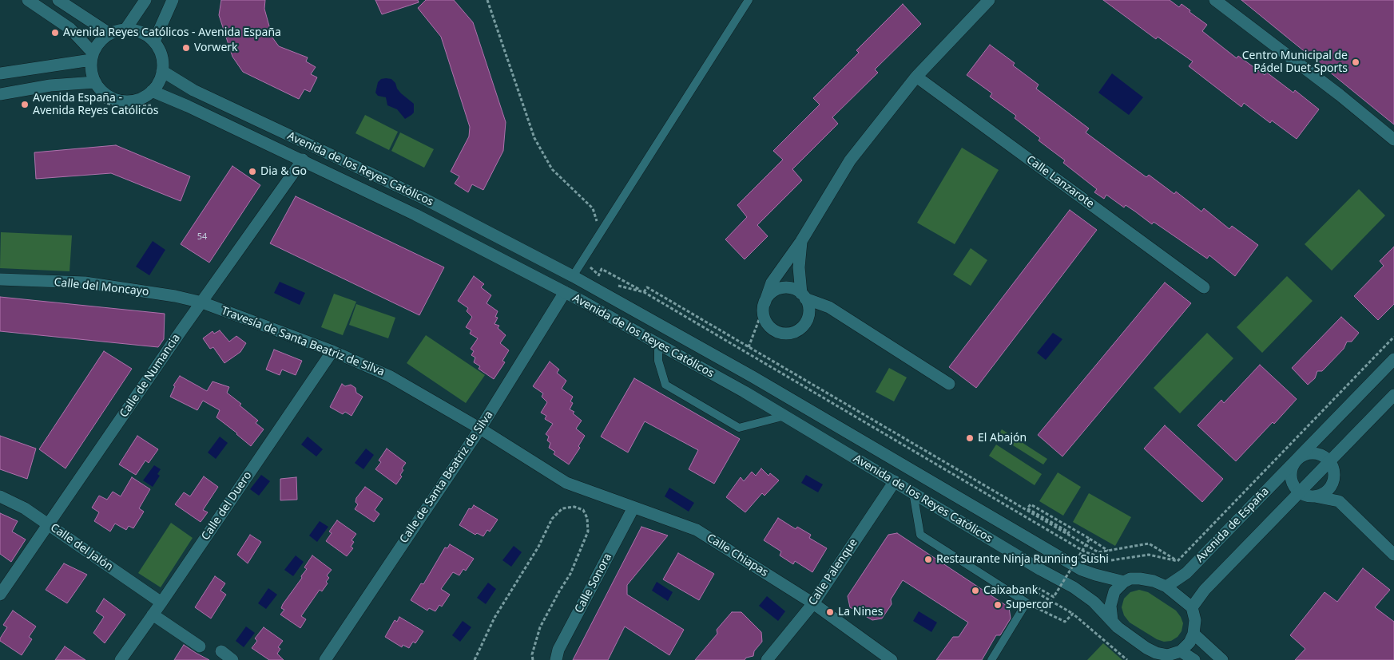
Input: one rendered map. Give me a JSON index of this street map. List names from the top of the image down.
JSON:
{
  "streets": {
    "street": [
      "Avenida de los Reyes Católicos",
      "Calle Lanzarote",
      "Calle del Moncayo",
      "Travesía de Santa Beatriz de Silva",
      "Calle de Numancia",
      "Calle de Santa Beatriz de Silva",
      "Calle del Duero",
      "Avenida de España",
      "Calle del Jalón",
      "Calle Chiapas",
      "Calle Palenque",
      "Calle Sonora"
    ]
  },
  "crossings": [
    ["Avenida de los Reyes Católicos", "Calle de Numancia"],
    ["Avenida de los Reyes Católicos", "Calle de Santa Beatriz de Silva"],
    ["Avenida de los Reyes Católicos", "Avenida de España"],
    ["Avenida de los Reyes Católicos", "Calle Palenque"],
    ["Calle del Moncayo", "Travesía de Santa Beatriz de Silva"],
    ["Calle del Moncayo", "Calle de Numancia"],
    ["Travesía de Santa Beatriz de Silva", "Calle de Numancia"],
    ["Travesía de Santa Beatriz de Silva", "Calle de Santa Beatriz de Silva"],
    ["Travesía de Santa Beatriz de Silva", "Calle del Duero"],
    ["Travesía de Santa Beatriz de Silva", "Calle Chiapas"],
    ["Calle de Numancia", "Calle del Jalón"],
    ["Calle del Duero", "Calle del Jalón"],
    ["Calle Chiapas", "Calle Palenque"],
    ["Calle Chiapas", "Calle Sonora"]
  ],
  "places": [
    "Avenida Reyes Católicos - Avenida España",
    "Vorwerk",
    "Centro Municipal de Pádel Duet Sports",
    "Avenida España - Avenida Reyes Católicos",
    "Dia & Go",
    "El Abajón",
    "Restaurante Ninja Running Sushi",
    "Caixabank",
    "Supercor",
    "La Nines"
  ],
  "house_numbers": ["54"]
}
